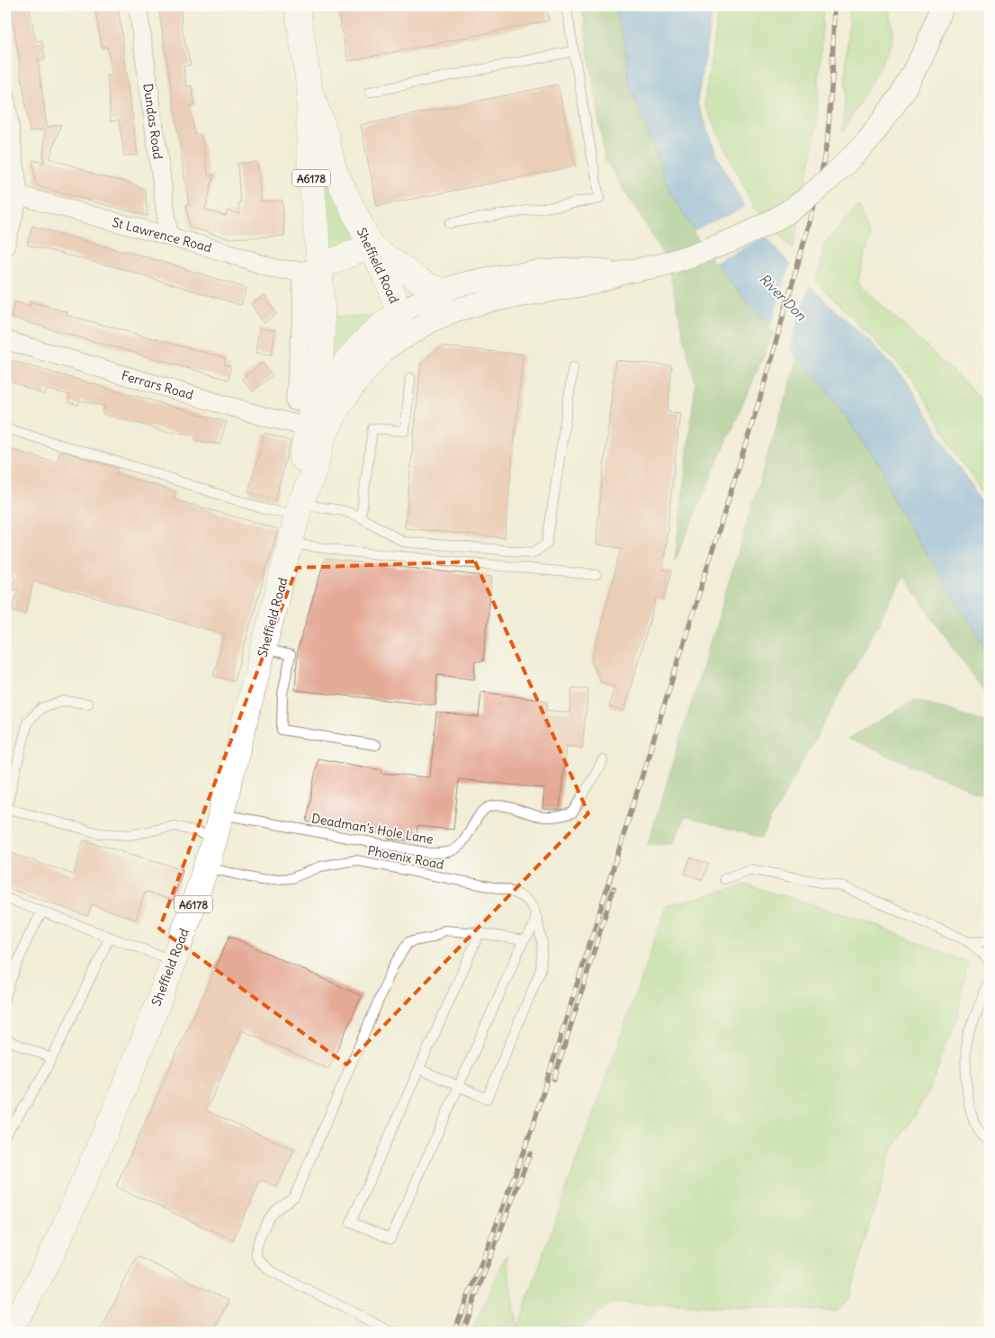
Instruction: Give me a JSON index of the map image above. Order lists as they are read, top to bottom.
{
  "streets": {
    "main road": ["A6178", "Sheffield Road"],
    "street": ["Dundas Road", "St Lawrence Road", "Ferrars Road"],
    "lane": ["Deadman's Hole Lane", "Phoenix Road"]
  },
  "crossings": [
    ["Dundas Road", "St Lawrence Road"],
    ["St Lawrence Road", "Sheffield Road"],
    ["Sheffield Road", "Ferrars Road"],
    ["Sheffield Road", "Deadman's Hole Lane"],
    ["Sheffield Road", "Phoenix Road"]
  ],
  "water": ["River Don"]
}
